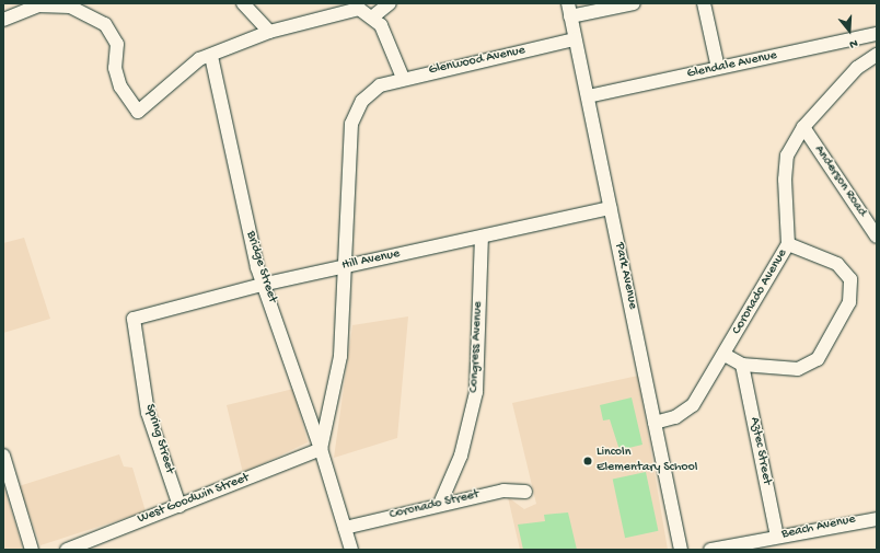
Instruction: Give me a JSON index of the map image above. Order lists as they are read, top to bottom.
{
  "streets": {
    "street": [
      "Glenwood Avenue",
      "Glendale Avenue",
      "Anderson Road",
      "Hill Avenue",
      "Bridge Street",
      "Park Avenue",
      "Coronado Avenue",
      "Congress Avenue",
      "Spring Street",
      "Aztec Street",
      "West Goodwin Street",
      "Coronado Street",
      "Beach Avenue"
    ]
  },
  "crossings": [
    ["Glenwood Avenue", "Hill Avenue"],
    ["Glenwood Avenue", "Park Avenue"],
    ["Glendale Avenue", "Park Avenue"],
    ["Anderson Road", "Coronado Avenue"],
    ["Hill Avenue", "Bridge Street"],
    ["Hill Avenue", "Park Avenue"],
    ["Hill Avenue", "Congress Avenue"],
    ["Hill Avenue", "Spring Street"],
    ["Bridge Street", "West Goodwin Street"],
    ["Bridge Street", "Coronado Street"],
    ["Park Avenue", "Coronado Avenue"],
    ["Congress Avenue", "Coronado Street"],
    ["Spring Street", "West Goodwin Street"],
    ["Aztec Street", "Beach Avenue"]
  ],
  "places": ["Lincoln Elementary School"],
  "north": "bottom"
}
